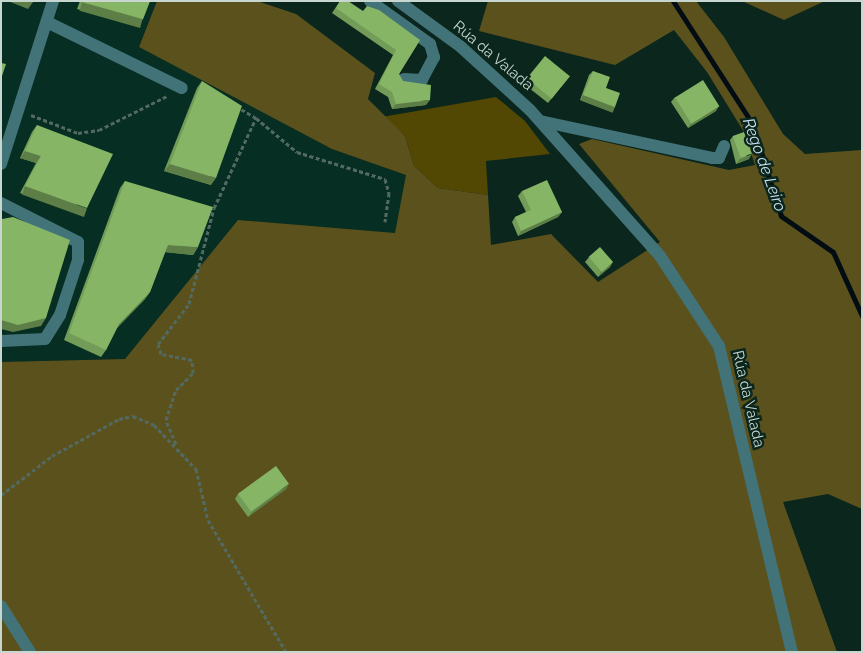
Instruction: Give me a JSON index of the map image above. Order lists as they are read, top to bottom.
{
  "streets": {
    "street": ["Rúa da Valada"]
  },
  "water": ["Rego de Leiro"]
}
